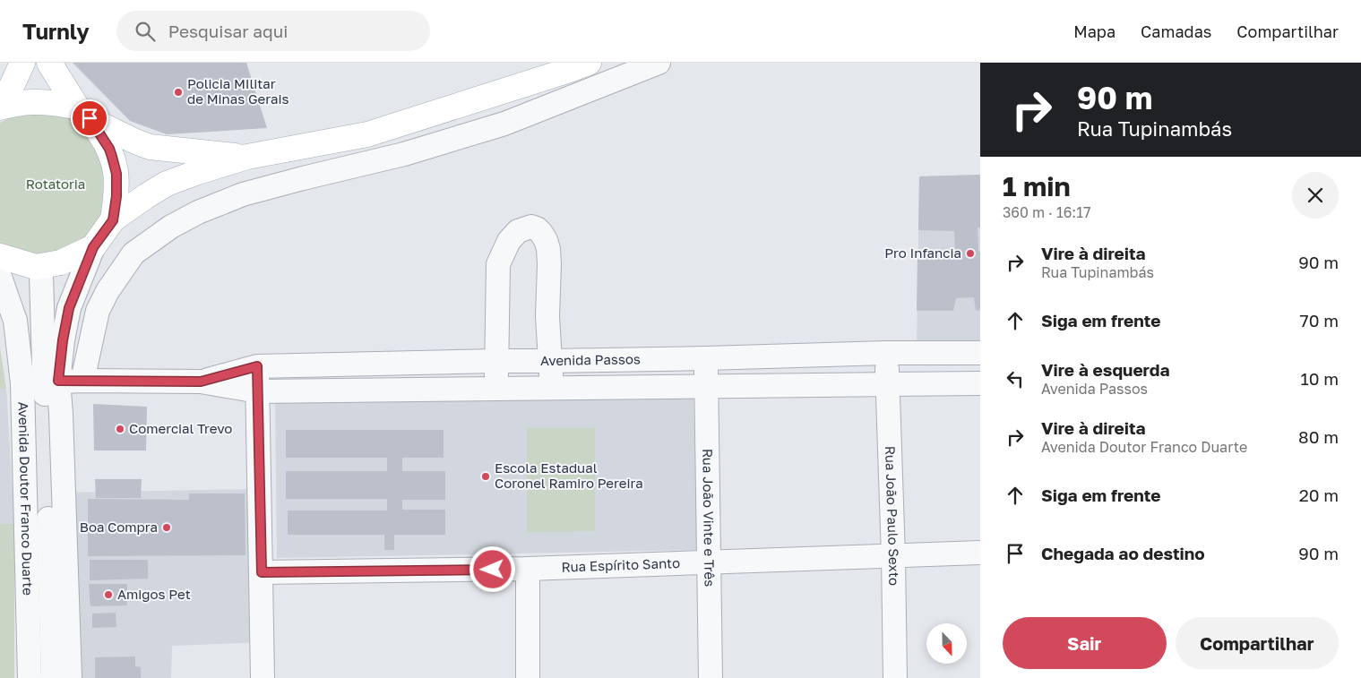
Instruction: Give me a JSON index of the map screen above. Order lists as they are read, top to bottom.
{
  "streets": {
    "street": [
      "Avenida Passos",
      "Avenida Doutor Franco Duarte",
      "Rua João Paulo Sexto",
      "Rua João Vinte e Três",
      "Rua Espírito Santo"
    ]
  },
  "crossings": [
    ["Avenida Passos", "Avenida Doutor Franco Duarte"],
    ["Avenida Passos", "Rua João Paulo Sexto"],
    ["Avenida Passos", "Rua João Vinte e Três"],
    ["Rua João Paulo Sexto", "Rua Espírito Santo"],
    ["Rua João Vinte e Três", "Rua Espírito Santo"]
  ],
  "parks": ["Rotatoria"],
  "places": [
    "Policia MIlitar de Minas Gerais",
    "Pro Infancia",
    "Comercial Trevo",
    "Escola Estadual Coronel Ramiro Pereira",
    "Boa Compra",
    "Amigos Pet"
  ],
  "north": "bottom",
  "page": {
    "header": "Turnly",
    "search": "Pesquisar aqui",
    "nav": ["Mapa", "Camadas", "Compartilhar"],
    "turn": ["90 m", "Rua Tupinambás"],
    "heading": ["1 min", "360 m · 16:17"],
    "list": [
      {
        "name": "Vire à direita",
        "note": "Rua Tupinambás",
        "value": "90 m"
      },
      {
        "name": "Siga em frente",
        "value": "70 m"
      },
      {
        "name": "Vire à esquerda",
        "note": "Avenida Passos",
        "value": "10 m"
      },
      {
        "name": "Vire à direita",
        "note": "Avenida Doutor Franco Duarte",
        "value": "80 m"
      },
      {
        "name": "Siga em frente",
        "value": "20 m"
      },
      {
        "name": "Chegada ao destino",
        "value": "90 m"
      }
    ],
    "buttons": ["Sair", "Compartilhar"]
  }
}
